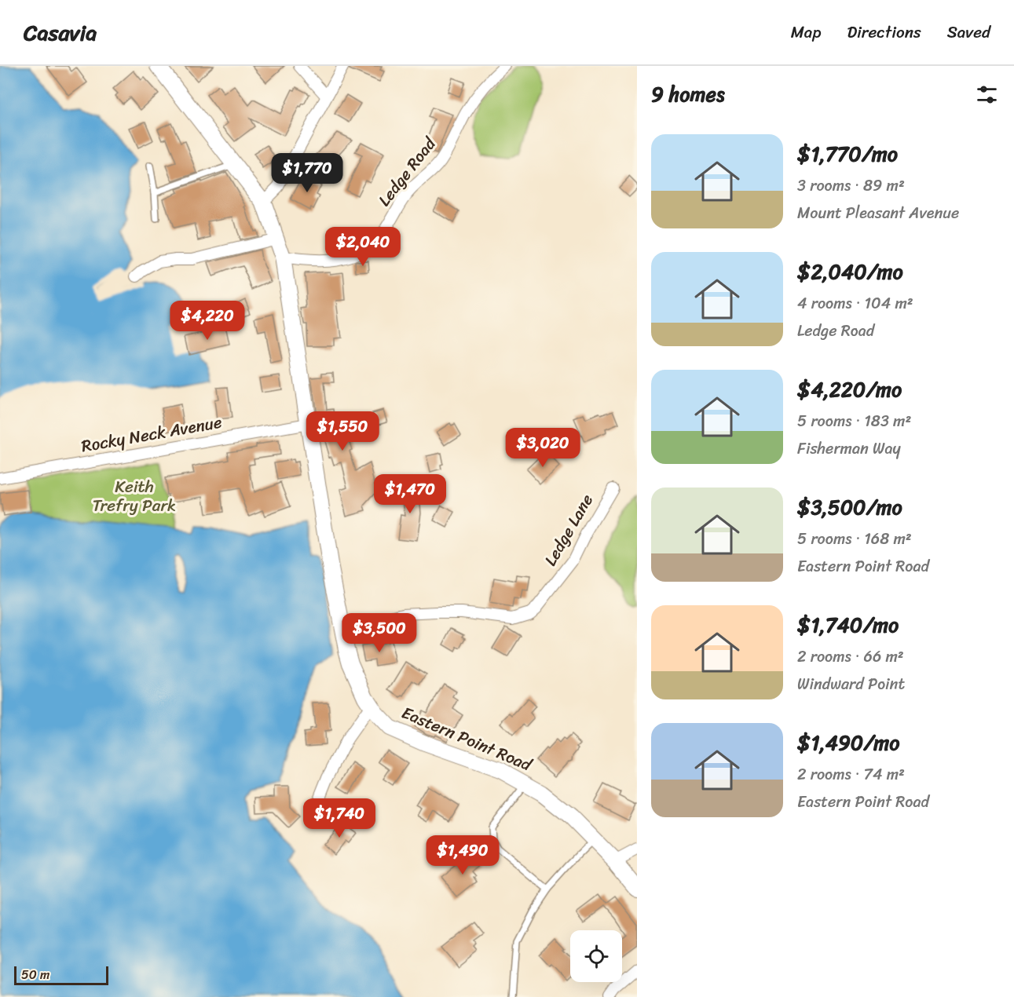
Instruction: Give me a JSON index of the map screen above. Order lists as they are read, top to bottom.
{
  "streets": {
    "main road": ["Eastern Point Road"],
    "street": ["Ledge Road", "Rocky Neck Avenue", "Ledge Lane"]
  },
  "crossings": [
    ["Ledge Road", "Eastern Point Road"],
    ["Rocky Neck Avenue", "Eastern Point Road"],
    ["Ledge Lane", "Eastern Point Road"]
  ],
  "parks": ["Keith Trefry Park"],
  "scale_bar": "50 m",
  "page": {
    "header": "Casavia",
    "nav": ["Map", "Directions", "Saved"],
    "heading": "9 homes",
    "list": [
      {
        "name": "$1,770/mo",
        "note": "3 rooms · 89 m² · Mount Pleasant Avenue"
      },
      {
        "name": "$2,040/mo",
        "note": "4 rooms · 104 m² · Ledge Road"
      },
      {
        "name": "$4,220/mo",
        "note": "5 rooms · 183 m² · Fisherman Way"
      },
      {
        "name": "$3,500/mo",
        "note": "5 rooms · 168 m² · Eastern Point Road"
      },
      {
        "name": "$1,740/mo",
        "note": "2 rooms · 66 m² · Windward Point"
      },
      {
        "name": "$1,490/mo",
        "note": "2 rooms · 74 m² · Eastern Point Road"
      }
    ],
    "price": [
      "$1,770",
      "$2,040",
      "$4,220",
      "$1,550",
      "$3,020",
      "$1,470",
      "$3,500",
      "$1,740",
      "$1,490"
    ],
    "scale": "50 m"
  }
}
